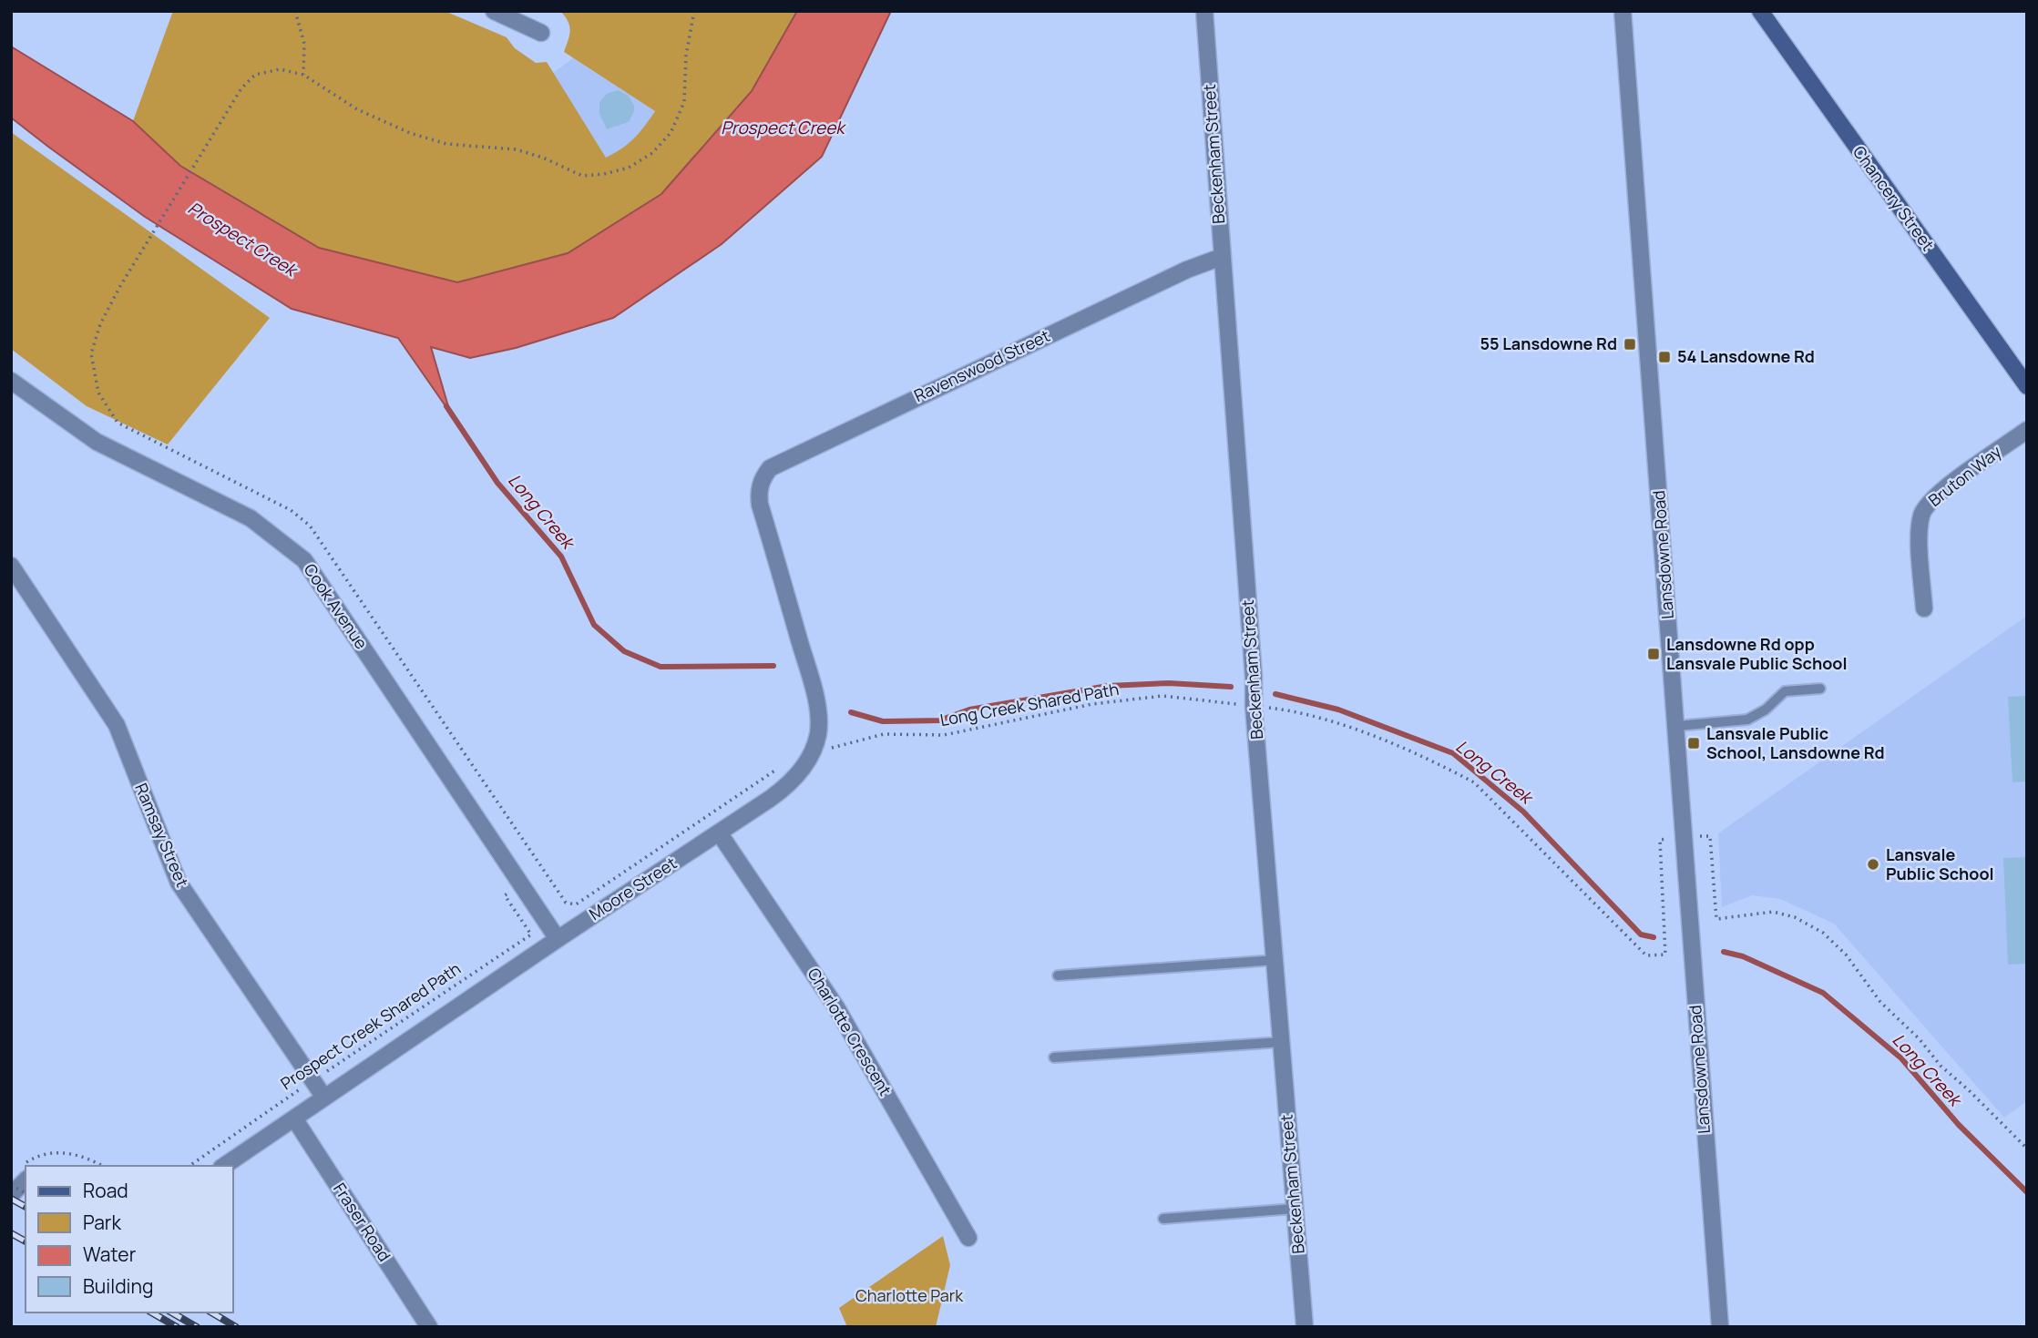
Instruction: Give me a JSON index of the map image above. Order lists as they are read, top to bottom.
{
  "streets": {
    "main road": ["Chancery Street"],
    "street": [
      "Beckenham Street",
      "Ravenswood Street",
      "Bruton Way",
      "Lansdowne Road",
      "Cook Avenue",
      "Ramsay Street",
      "Moore Street",
      "Charlotte Crescent",
      "Fraser Road"
    ],
    "path": ["Long Creek Shared Path", "Prospect Creek Shared Path"]
  },
  "crossings": [
    ["Beckenham Street", "Ravenswood Street"],
    ["Ravenswood Street", "Moore Street"],
    ["Cook Avenue", "Moore Street"],
    ["Ramsay Street", "Moore Street"],
    ["Ramsay Street", "Prospect Creek Shared Path"],
    ["Moore Street", "Charlotte Crescent"],
    ["Moore Street", "Fraser Road"]
  ],
  "water": ["Prospect Creek", "Long Creek"],
  "parks": ["Charlotte Park"],
  "places": {
    "transit": [
      "55 Lansdowne Rd",
      "54 Lansdowne Rd",
      "Lansdowne Rd opp Lansvale Public School",
      "Lansvale Public School, Lansdowne Rd"
    ],
    "other": ["Lansvale Public School"]
  },
  "legend": [
    "Road",
    "Park",
    "Water",
    "Building"
  ]
}
